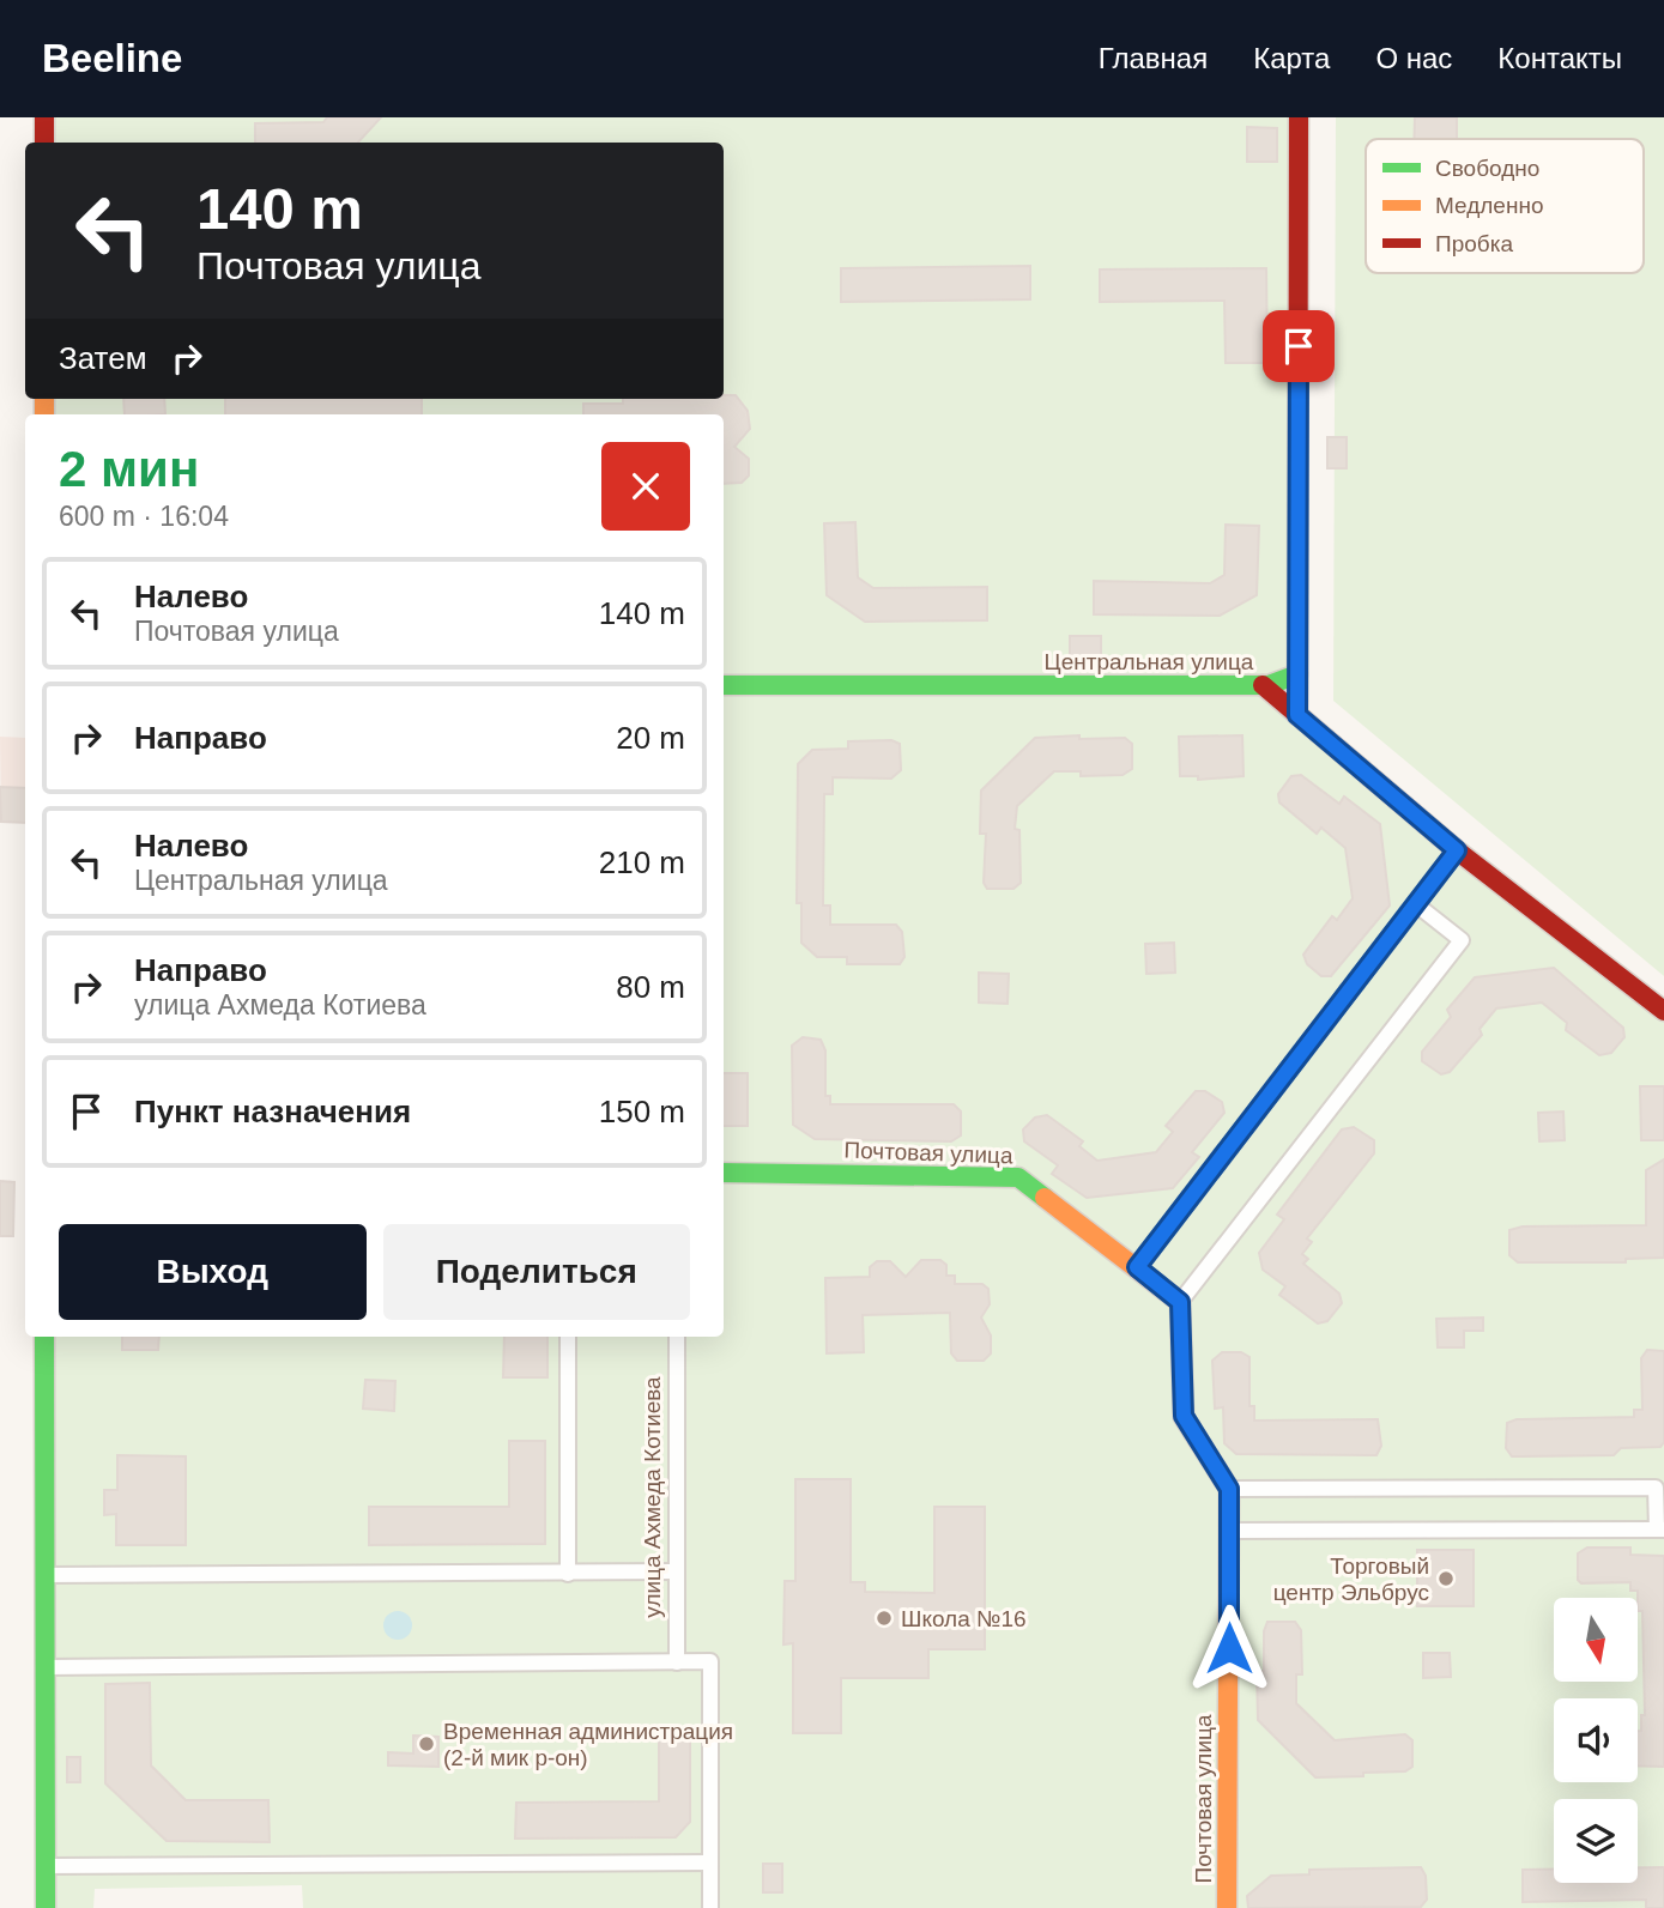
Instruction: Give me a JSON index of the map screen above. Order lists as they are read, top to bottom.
{
  "streets": {
    "street": ["Центральная улица", "Почтовая улица", "улица Ахмеда Котиева"]
  },
  "places": ["Торговый центр Эльбрус", "Школа №16", "Временная администрация (2-й мик р-он)"],
  "legend": ["Свободно", "Медленно", "Пробка"],
  "north": "bottom",
  "page": {
    "header": "Beeline",
    "nav": [
      "Главная",
      "Карта",
      "О нас",
      "Контакты"
    ],
    "turn": ["140 m", "Почтовая улица"],
    "then": "Затем",
    "heading": ["2 мин", "600 m · 16:04"],
    "list": [
      {
        "name": "Налево",
        "note": "Почтовая улица",
        "value": "140 m"
      },
      {
        "name": "Направо",
        "value": "20 m"
      },
      {
        "name": "Налево",
        "note": "Центральная улица",
        "value": "210 m"
      },
      {
        "name": "Направо",
        "note": "улица Ахмеда Котиева",
        "value": "80 m"
      },
      {
        "name": "Пункт назначения",
        "value": "150 m"
      }
    ],
    "buttons": ["Выход", "Поделиться"]
  }
}
